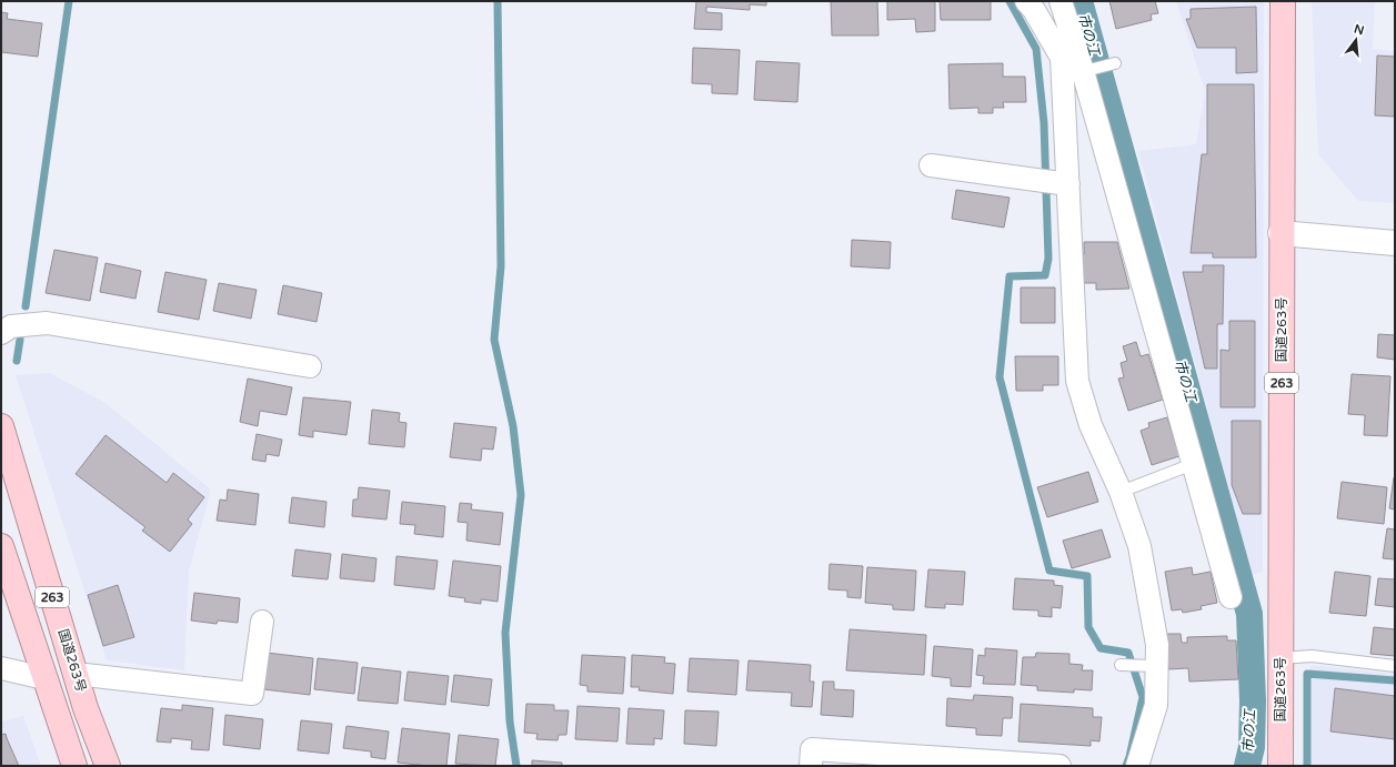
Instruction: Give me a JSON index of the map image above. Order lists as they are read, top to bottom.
{
  "streets": {
    "highway": ["国道263号", "263"]
  },
  "water": ["市の江"],
  "north": "top"
}
